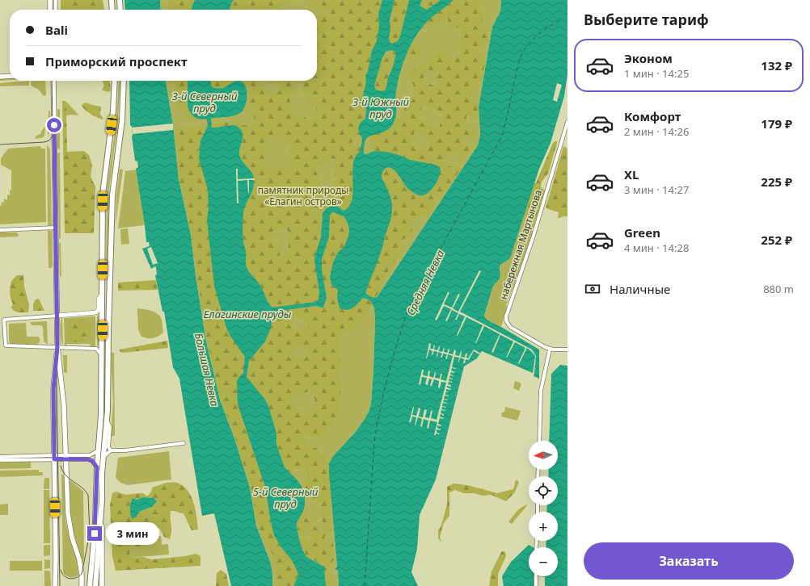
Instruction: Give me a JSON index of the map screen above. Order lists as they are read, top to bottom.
{
  "streets": {
    "street": ["набережная Мартынова"]
  },
  "water": [
    "3-й Северный пруд",
    "3-й Южный пруд",
    "Средняя Невка",
    "Елагинские пруды",
    "Большая Невка",
    "5-й Северный пруд"
  ],
  "parks": ["памятник природы «Елагин остров»"],
  "north": "left",
  "page": {
    "heading": "Выберите тариф",
    "banner": ["Bali", "Приморский проспект"],
    "list": [
      {
        "name": "Эконом",
        "note": "1 мин · 14:25",
        "value": "132 ₽"
      },
      {
        "name": "Комфорт",
        "note": "2 мин · 14:26",
        "value": "179 ₽"
      },
      {
        "name": "XL",
        "note": "3 мин · 14:27",
        "value": "225 ₽"
      },
      {
        "name": "Green",
        "note": "4 мин · 14:28",
        "value": "252 ₽"
      }
    ],
    "pay": ["Наличные", "880 m"],
    "map_buttons": ["+", "−"],
    "bubble": "3 мин",
    "buttons": "Заказать"
  }
}
